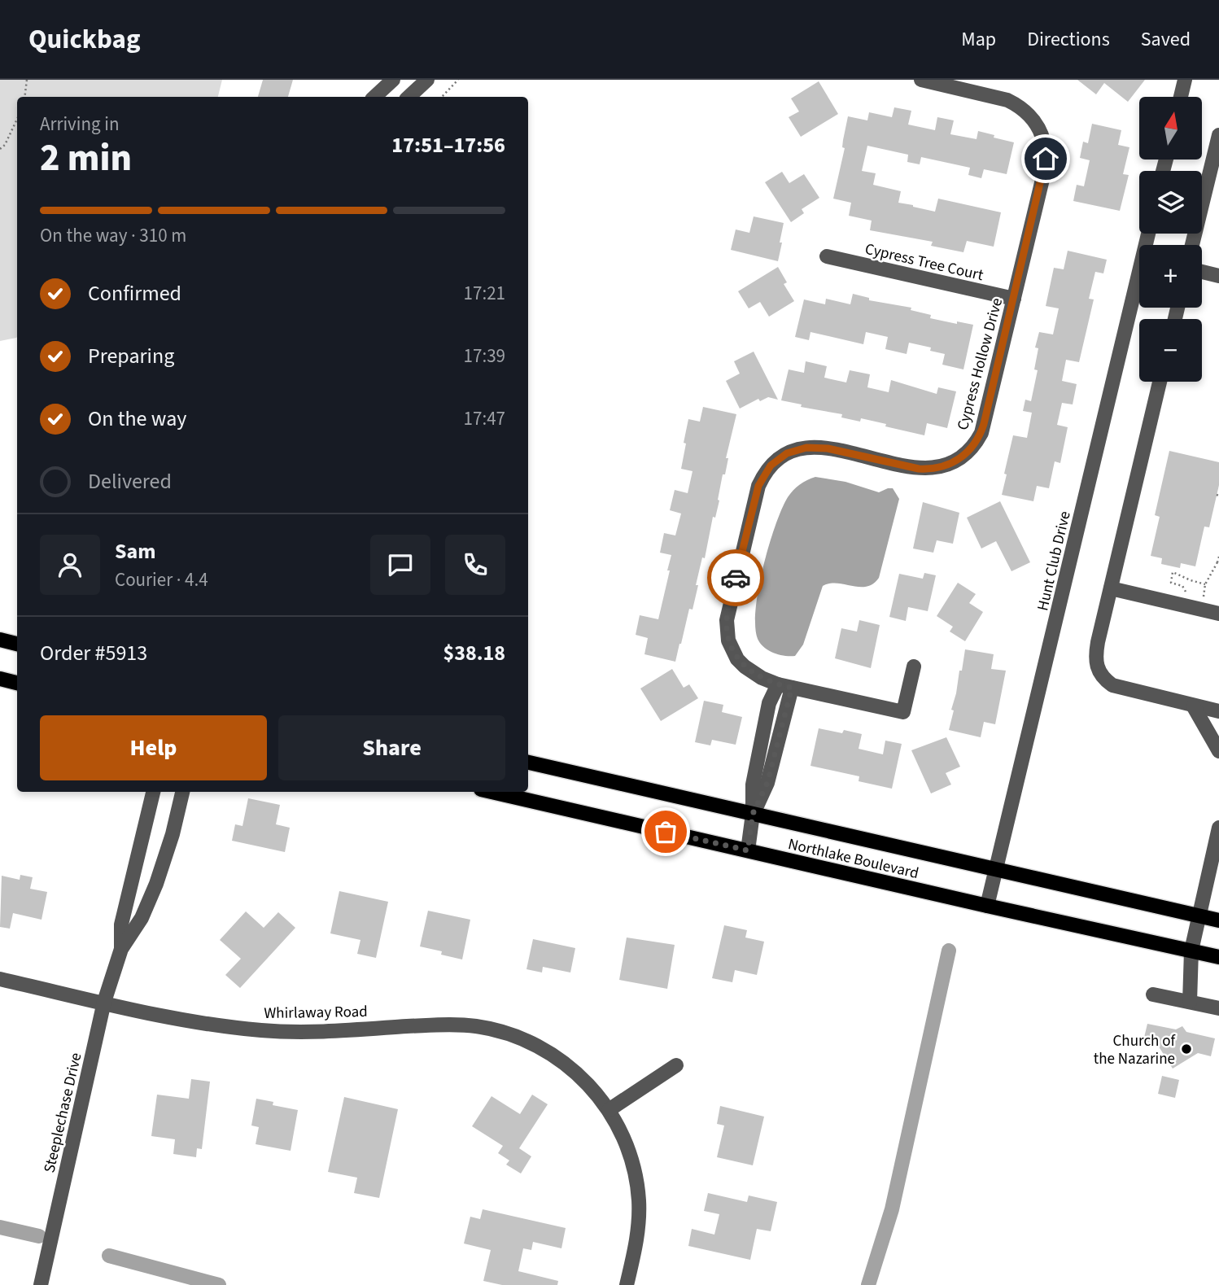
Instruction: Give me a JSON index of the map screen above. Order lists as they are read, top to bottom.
{
  "streets": {
    "main road": ["Northlake Boulevard"],
    "street": [
      "Cypress Tree Court",
      "Cypress Hollow Drive",
      "Hunt Club Drive",
      "Whirlaway Road",
      "Steeplechase Drive"
    ]
  },
  "crossings": [
    ["Cypress Tree Court", "Cypress Hollow Drive"],
    ["Hunt Club Drive", "Northlake Boulevard"],
    ["Whirlaway Road", "Steeplechase Drive"]
  ],
  "places": ["Church of the Nazarine"],
  "north": "top",
  "page": {
    "header": "Quickbag",
    "nav": ["Map", "Directions", "Saved"],
    "map_buttons": ["+", "−"],
    "heading": ["2 min", "Arriving in", "17:51–17:56"],
    "panel": [
      "Sam",
      "Courier · 4.4",
      "Order #5913",
      "$38.18"
    ],
    "bar": "On the way · 310 m",
    "list": [
      ["Confirmed", "17:21"],
      ["Preparing", "17:39"],
      ["On the way", "17:47"],
      "Delivered"
    ],
    "buttons": ["Help", "Share"]
  }
}
